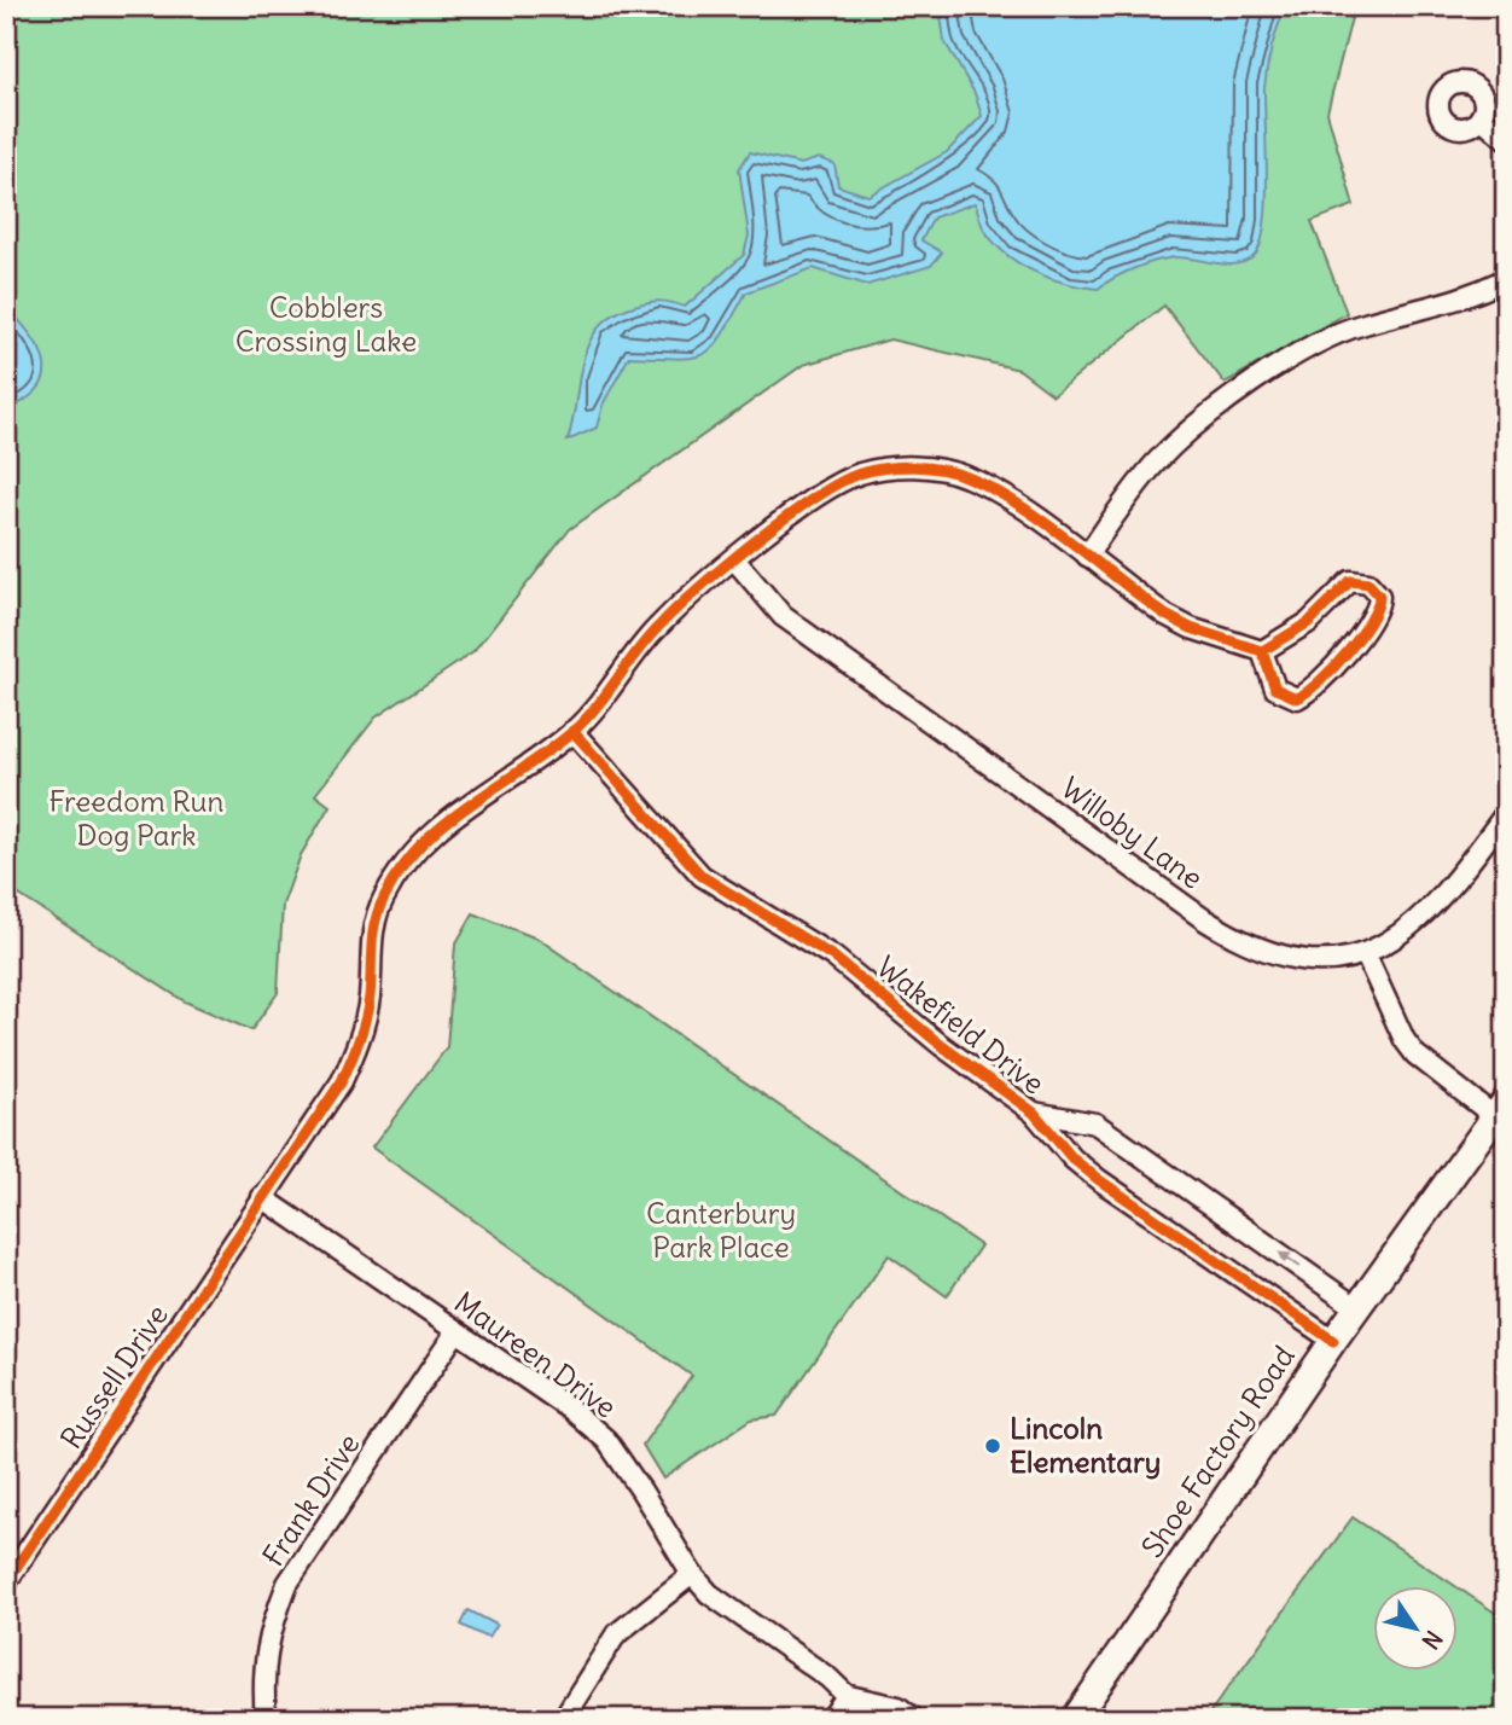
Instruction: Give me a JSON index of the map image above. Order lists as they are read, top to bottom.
{
  "streets": {
    "street": [
      "Willoby Lane",
      "Wakefield Drive",
      "Maureen Drive",
      "Russell Drive",
      "Shoe Factory Road",
      "Frank Drive"
    ]
  },
  "crossings": [
    ["Willoby Lane", "Russell Drive"],
    ["Wakefield Drive", "Russell Drive"],
    ["Wakefield Drive", "Shoe Factory Road"],
    ["Maureen Drive", "Russell Drive"],
    ["Maureen Drive", "Frank Drive"]
  ],
  "parks": ["Cobblers Crossing Lake", "Freedom Run Dog Park", "Canterbury Park Place"],
  "places": ["Lincoln Elementary"],
  "north": "bottom right"
}
